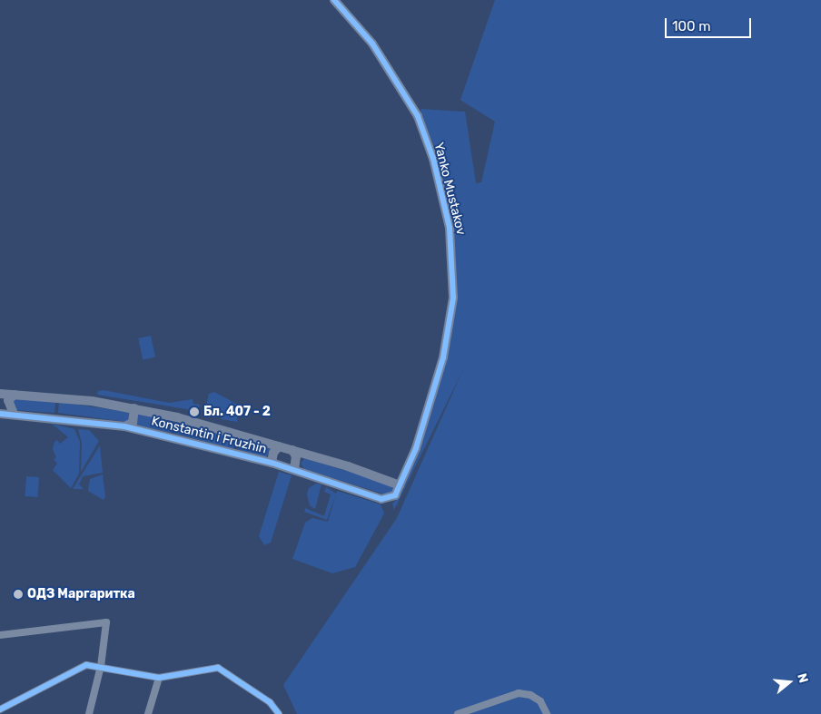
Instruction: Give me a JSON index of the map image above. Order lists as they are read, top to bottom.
{
  "streets": {
    "street": ["Yanko Mustakov", "Konstantin i Fruzhin"]
  },
  "crossings": [
    ["Yanko Mustakov", "Konstantin i Fruzhin"]
  ],
  "places": ["Бл. 407 - 2", "ОДЗ Маргаритка"],
  "scale_bar": "100 m",
  "north": "right"
}
